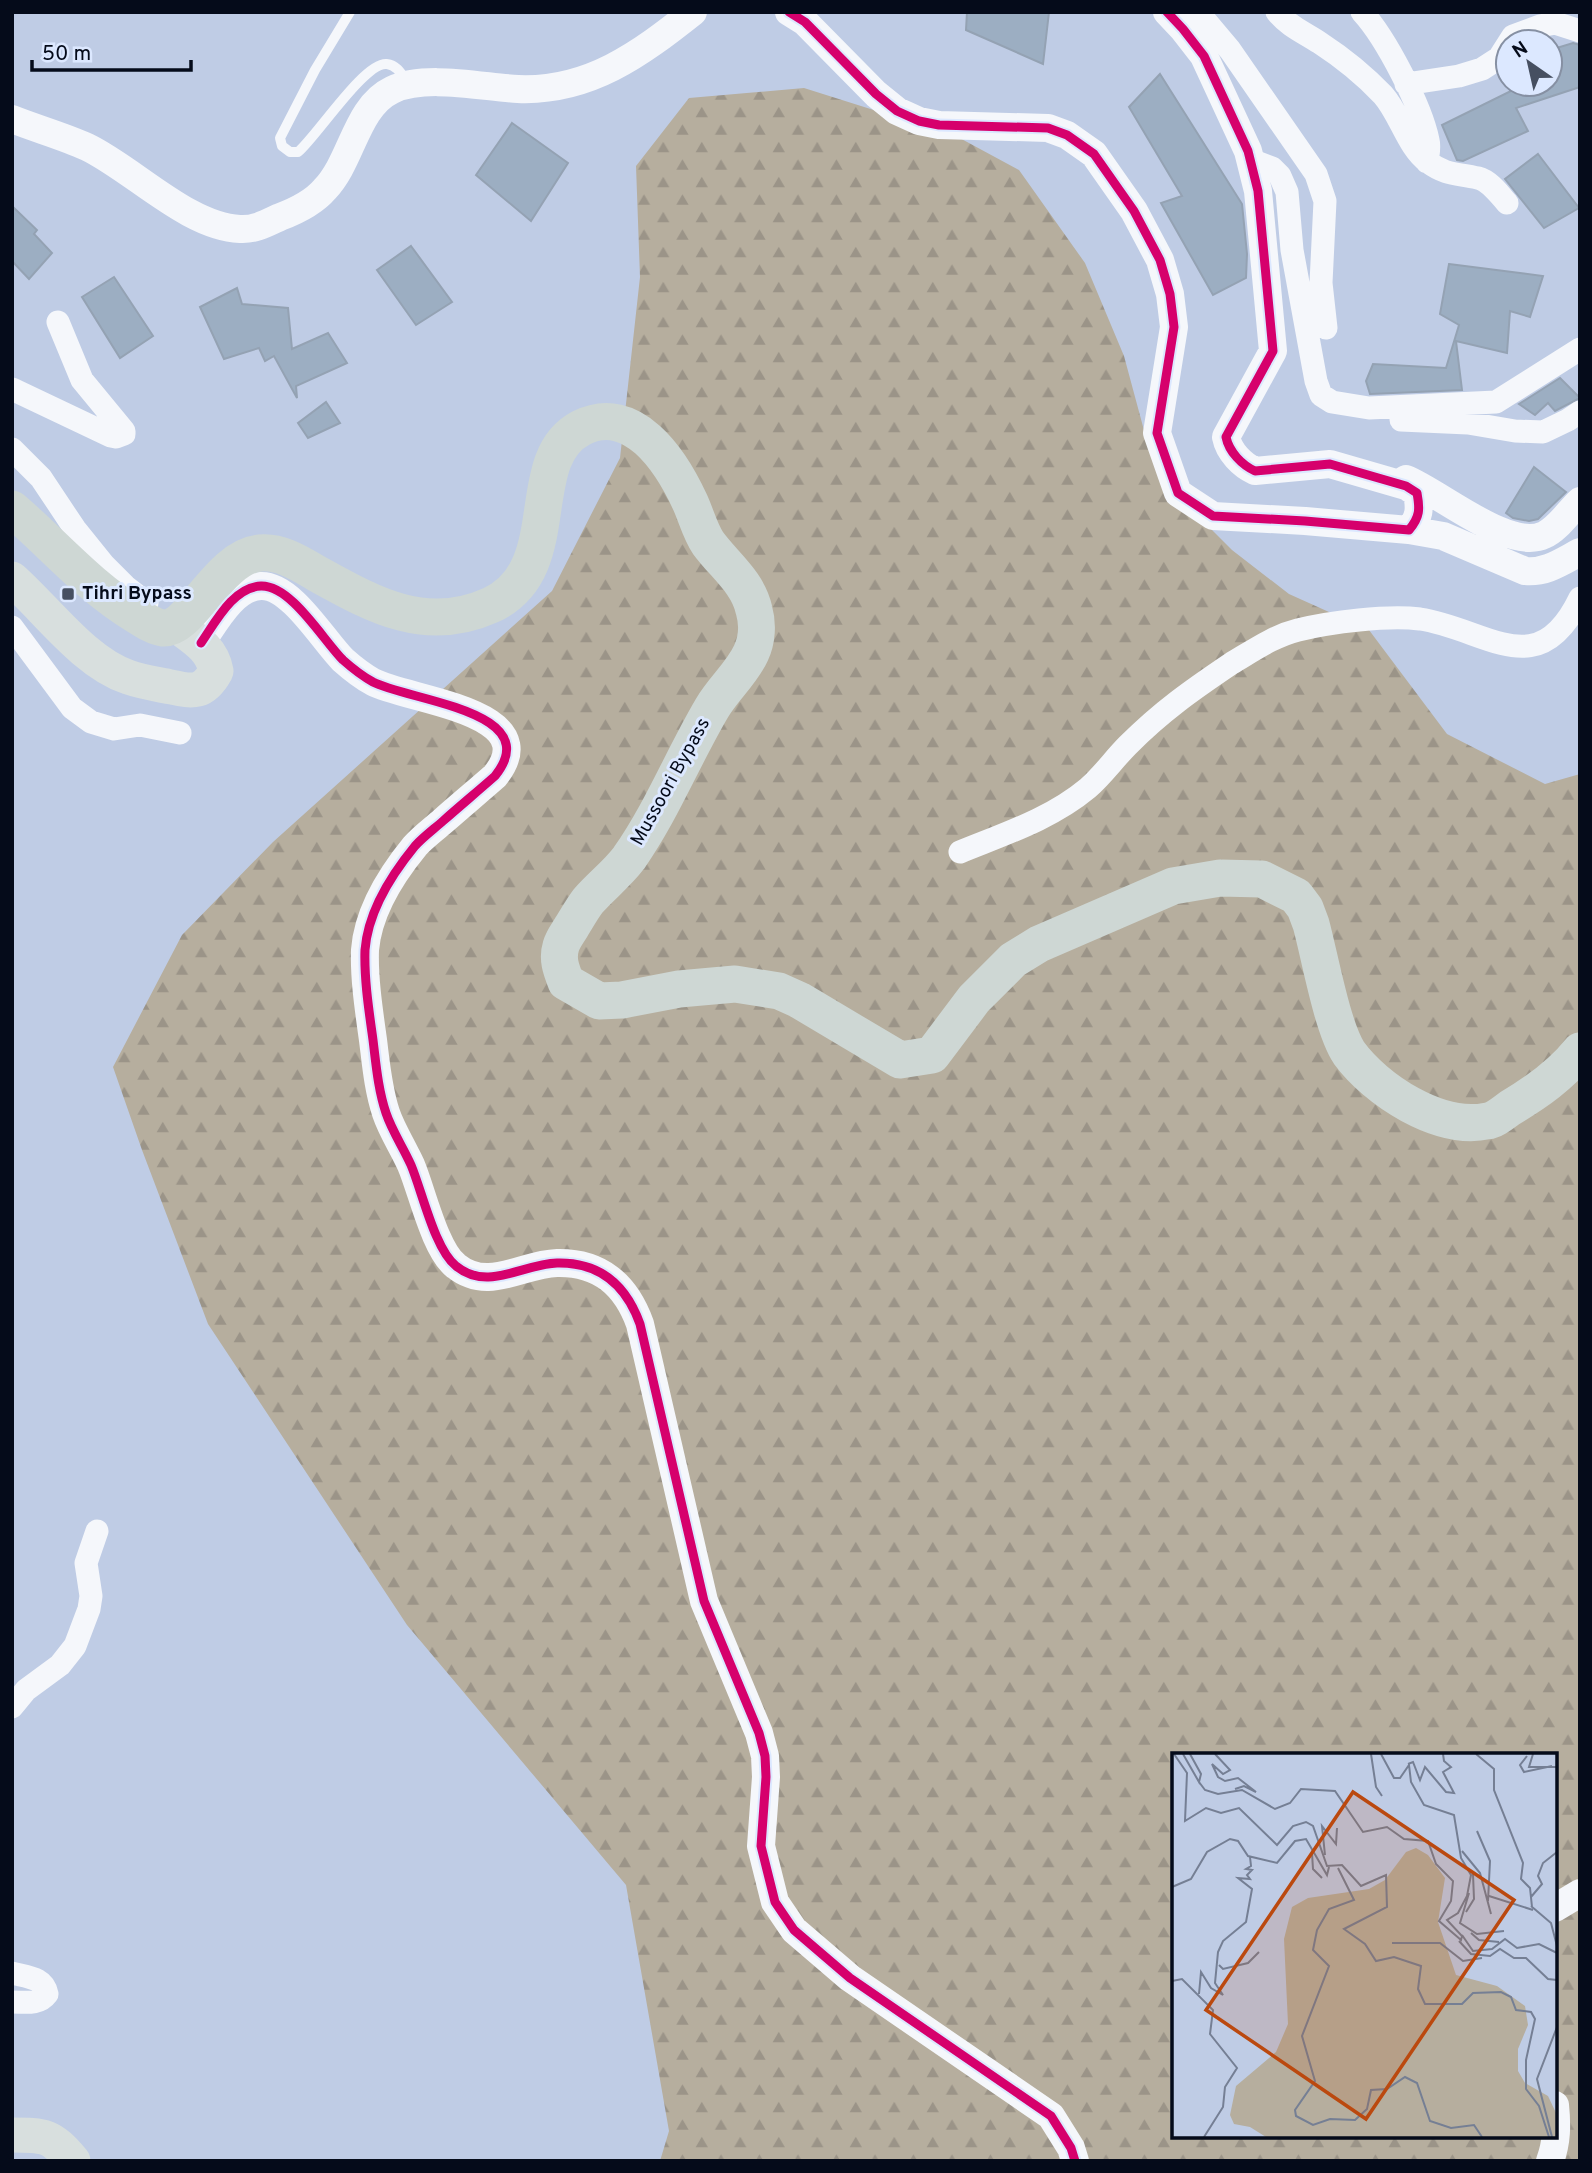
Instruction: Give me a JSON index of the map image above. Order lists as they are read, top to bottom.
{
  "streets": {
    "highway": ["Mussoori Bypass"]
  },
  "places": {
    "transit": ["Tihri Bypass"]
  },
  "scale_bar": "50 m",
  "north": "top left"
}
